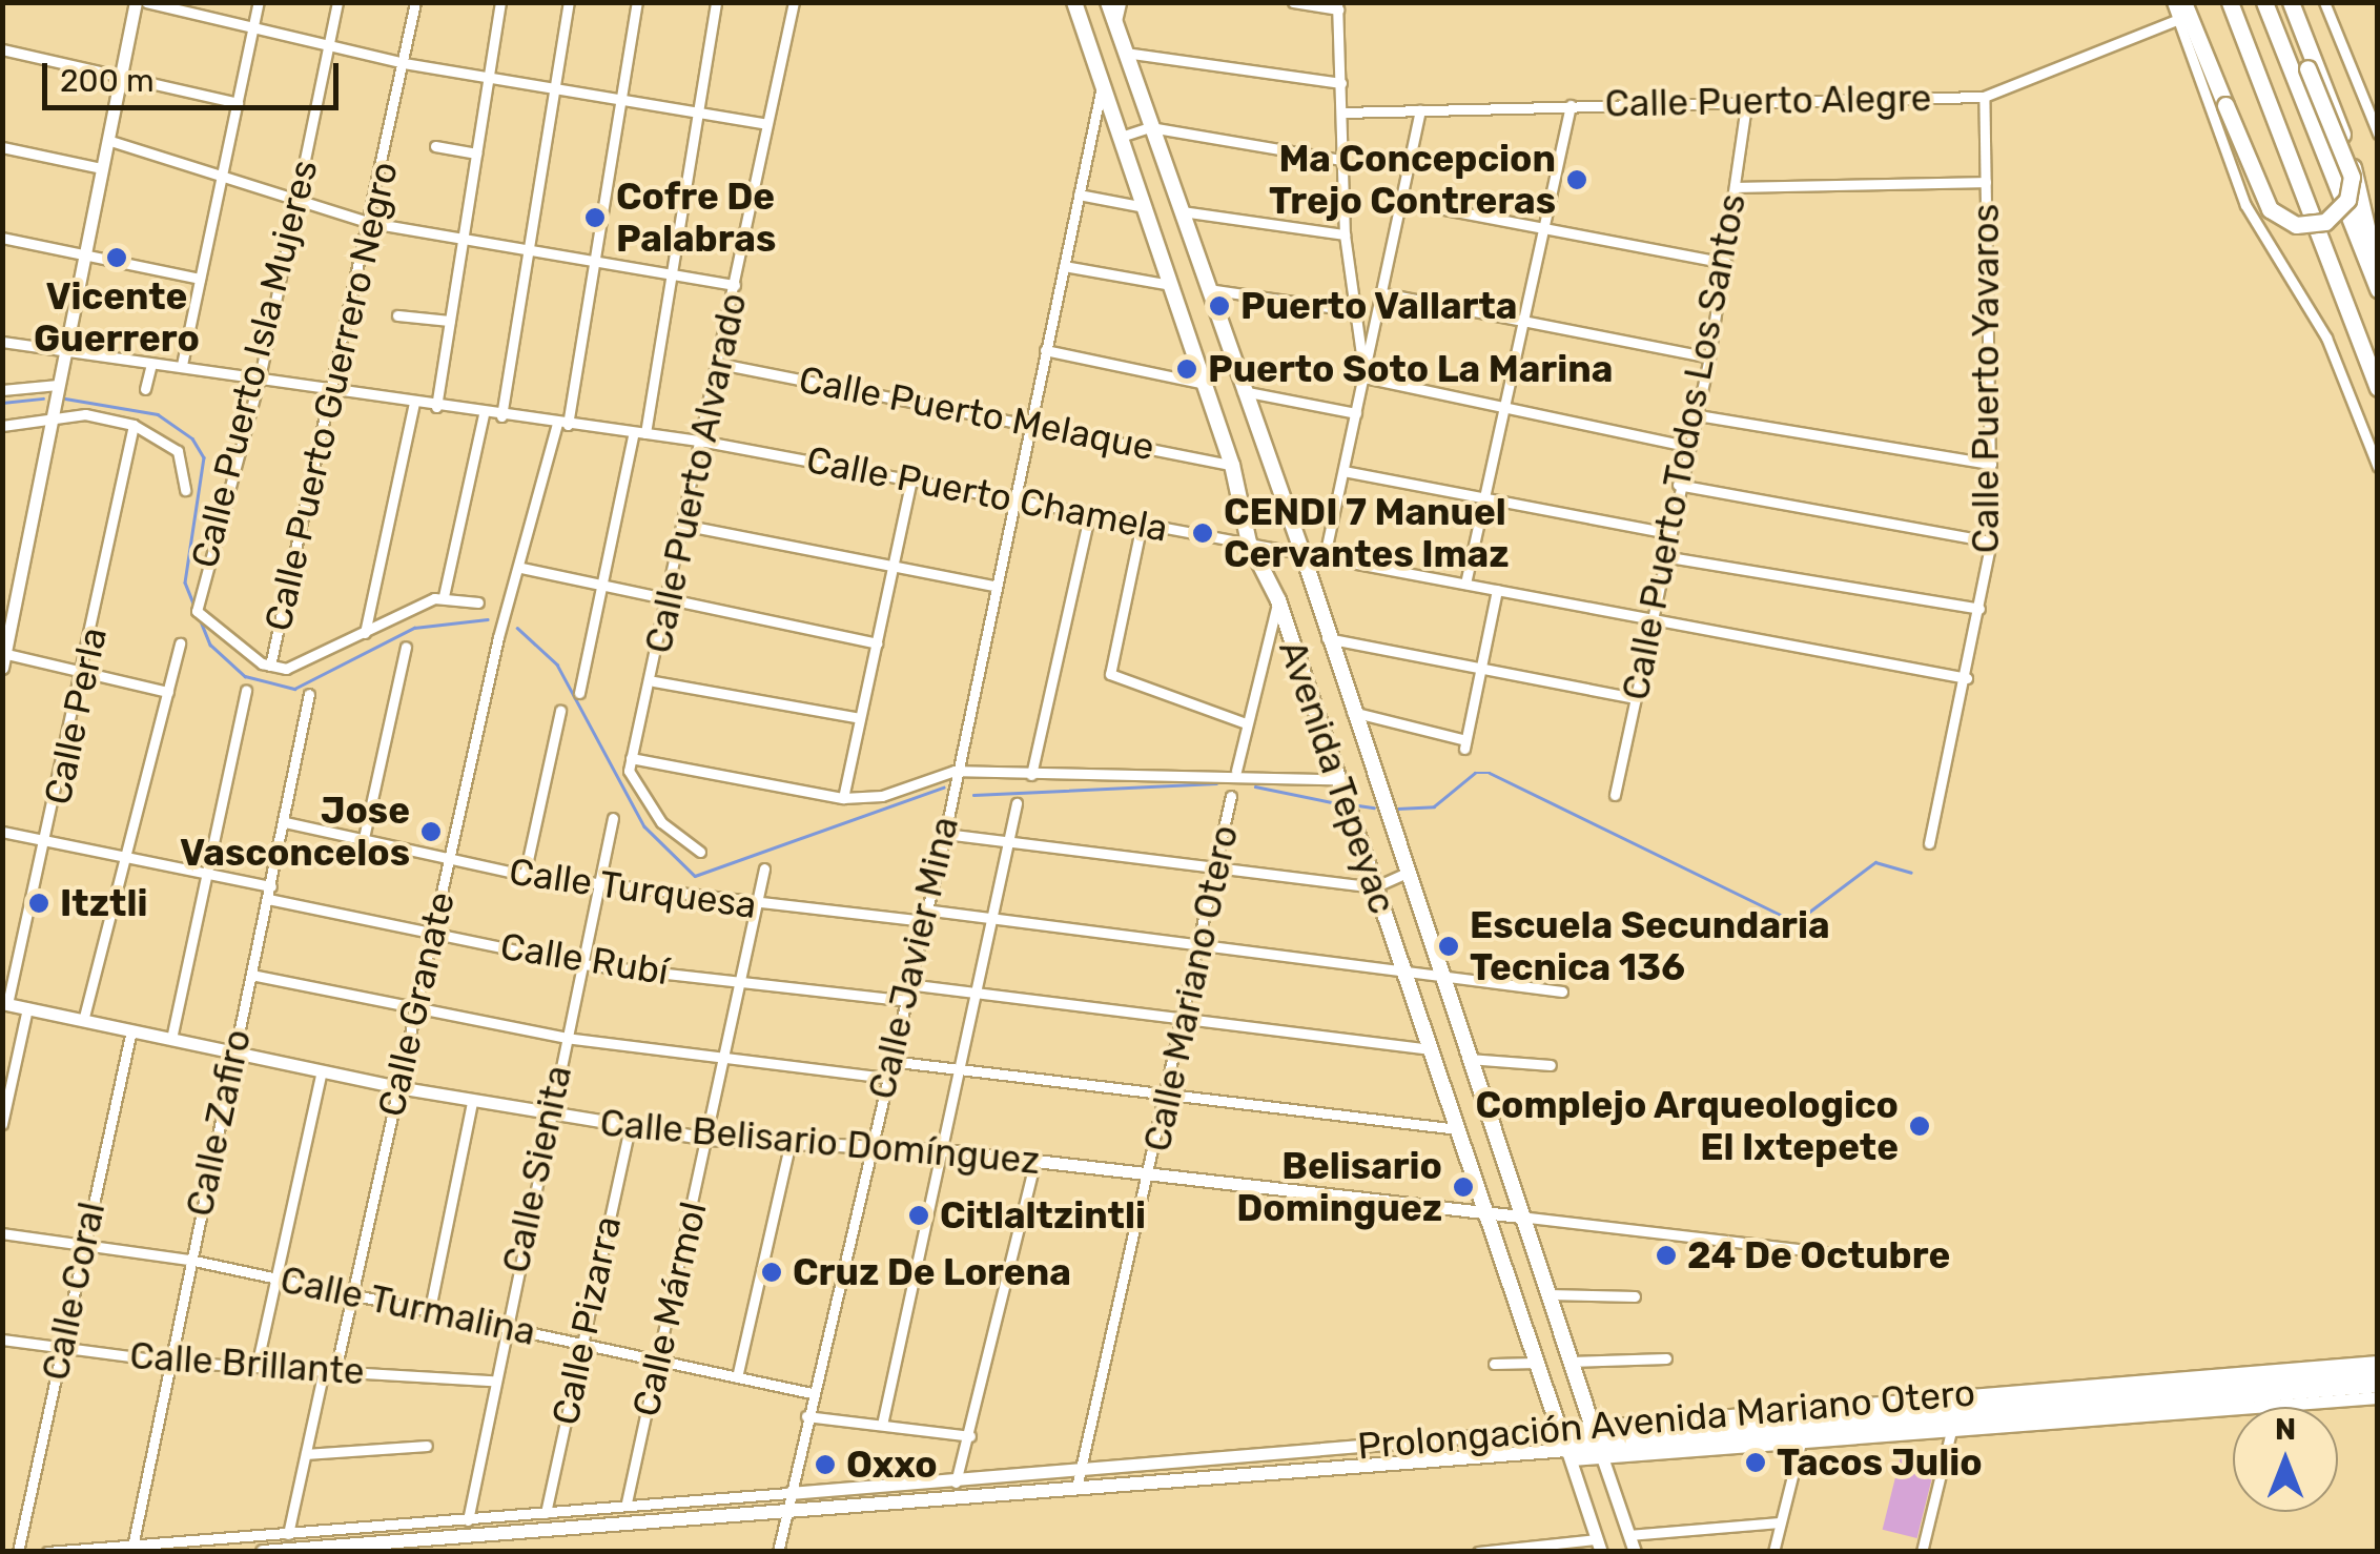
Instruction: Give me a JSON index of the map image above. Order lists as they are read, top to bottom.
{
  "streets": {
    "main road": ["Avenida Tepeyac", "Prolongación Avenida Mariano Otero"],
    "street": [
      "Calle Puerto Alegre",
      "Calle Puerto Isla Mujeres",
      "Calle Puerto Yavaros",
      "Calle Puerto Guerrero Negro",
      "Calle Puerto Melaque",
      "Calle Puerto Todos Los Santos",
      "Calle Puerto Alvarado",
      "Calle Puerto Chamela",
      "Calle Perla",
      "Calle Turquesa",
      "Calle Javier Mina",
      "Calle Rubí",
      "Calle Mariano Otero",
      "Calle Granate",
      "Calle Zafiro",
      "Calle Belisario Domínguez",
      "Calle Sienita",
      "Calle Coral",
      "Calle Turmalina",
      "Calle Mármol",
      "Calle Pizarra",
      "Calle Brillante"
    ]
  },
  "crossings": [
    ["Calle Puerto Alegre", "Calle Puerto Yavaros"],
    ["Calle Puerto Alegre", "Calle Puerto Todos Los Santos"],
    ["Calle Puerto Isla Mujeres", "Calle Puerto Guerrero Negro"],
    ["Calle Puerto Isla Mujeres", "Calle Puerto Chamela"],
    ["Calle Puerto Yavaros", "Calle Puerto Chamela"],
    ["Calle Puerto Guerrero Negro", "Calle Puerto Chamela"],
    ["Calle Puerto Melaque", "Calle Puerto Alvarado"],
    ["Calle Puerto Melaque", "Avenida Tepeyac"],
    ["Calle Puerto Melaque", "Calle Javier Mina"],
    ["Calle Puerto Todos Los Santos", "Calle Puerto Chamela"],
    ["Calle Puerto Alvarado", "Calle Puerto Chamela"],
    ["Calle Puerto Chamela", "Avenida Tepeyac"],
    ["Calle Puerto Chamela", "Calle Javier Mina"],
    ["Calle Puerto Chamela", "Calle Granate"],
    ["Calle Perla", "Calle Rubí"],
    ["Calle Perla", "Calle Belisario Domínguez"],
    ["Avenida Tepeyac", "Calle Turquesa"],
    ["Avenida Tepeyac", "Calle Javier Mina"],
    ["Avenida Tepeyac", "Calle Belisario Domínguez"],
    ["Avenida Tepeyac", "Prolongación Avenida Mariano Otero"],
    ["Calle Turquesa", "Calle Javier Mina"],
    ["Calle Turquesa", "Calle Mariano Otero"],
    ["Calle Turquesa", "Calle Granate"],
    ["Calle Turquesa", "Calle Zafiro"],
    ["Calle Turquesa", "Calle Sienita"],
    ["Calle Turquesa", "Calle Mármol"],
    ["Calle Javier Mina", "Calle Rubí"],
    ["Calle Javier Mina", "Calle Belisario Domínguez"],
    ["Calle Javier Mina", "Calle Turmalina"],
    ["Calle Javier Mina", "Prolongación Avenida Mariano Otero"],
    ["Calle Rubí", "Calle Granate"],
    ["Calle Rubí", "Calle Zafiro"],
    ["Calle Rubí", "Calle Sienita"],
    ["Calle Rubí", "Calle Mármol"],
    ["Calle Mariano Otero", "Calle Belisario Domínguez"],
    ["Calle Mariano Otero", "Prolongación Avenida Mariano Otero"],
    ["Calle Granate", "Calle Belisario Domínguez"],
    ["Calle Granate", "Calle Turmalina"],
    ["Calle Granate", "Calle Brillante"],
    ["Calle Zafiro", "Calle Belisario Domínguez"],
    ["Calle Zafiro", "Calle Turmalina"],
    ["Calle Zafiro", "Calle Brillante"],
    ["Calle Belisario Domínguez", "Calle Sienita"],
    ["Calle Belisario Domínguez", "Calle Coral"],
    ["Calle Belisario Domínguez", "Calle Mármol"],
    ["Calle Belisario Domínguez", "Calle Pizarra"],
    ["Calle Sienita", "Calle Turmalina"],
    ["Calle Sienita", "Calle Brillante"],
    ["Calle Coral", "Calle Turmalina"],
    ["Calle Coral", "Calle Brillante"],
    ["Calle Turmalina", "Calle Mármol"],
    ["Calle Turmalina", "Calle Pizarra"]
  ],
  "places": [
    "Ma Concepcion Trejo Contreras",
    "Cofre De Palabras",
    "Vicente Guerrero",
    "Puerto Vallarta",
    "Puerto Soto La Marina",
    "CENDI 7 Manuel Cervantes Imaz",
    "Jose Vasconcelos",
    "Itztli",
    "Escuela Secundaria Tecnica 136",
    "Complejo Arqueologico El Ixtepete",
    "Belisario Dominguez",
    "Citlaltzintli",
    "24 De Octubre",
    "Cruz De Lorena",
    "Tacos Julio",
    "Oxxo"
  ],
  "scale_bar": "200 m",
  "north": "top"
}
